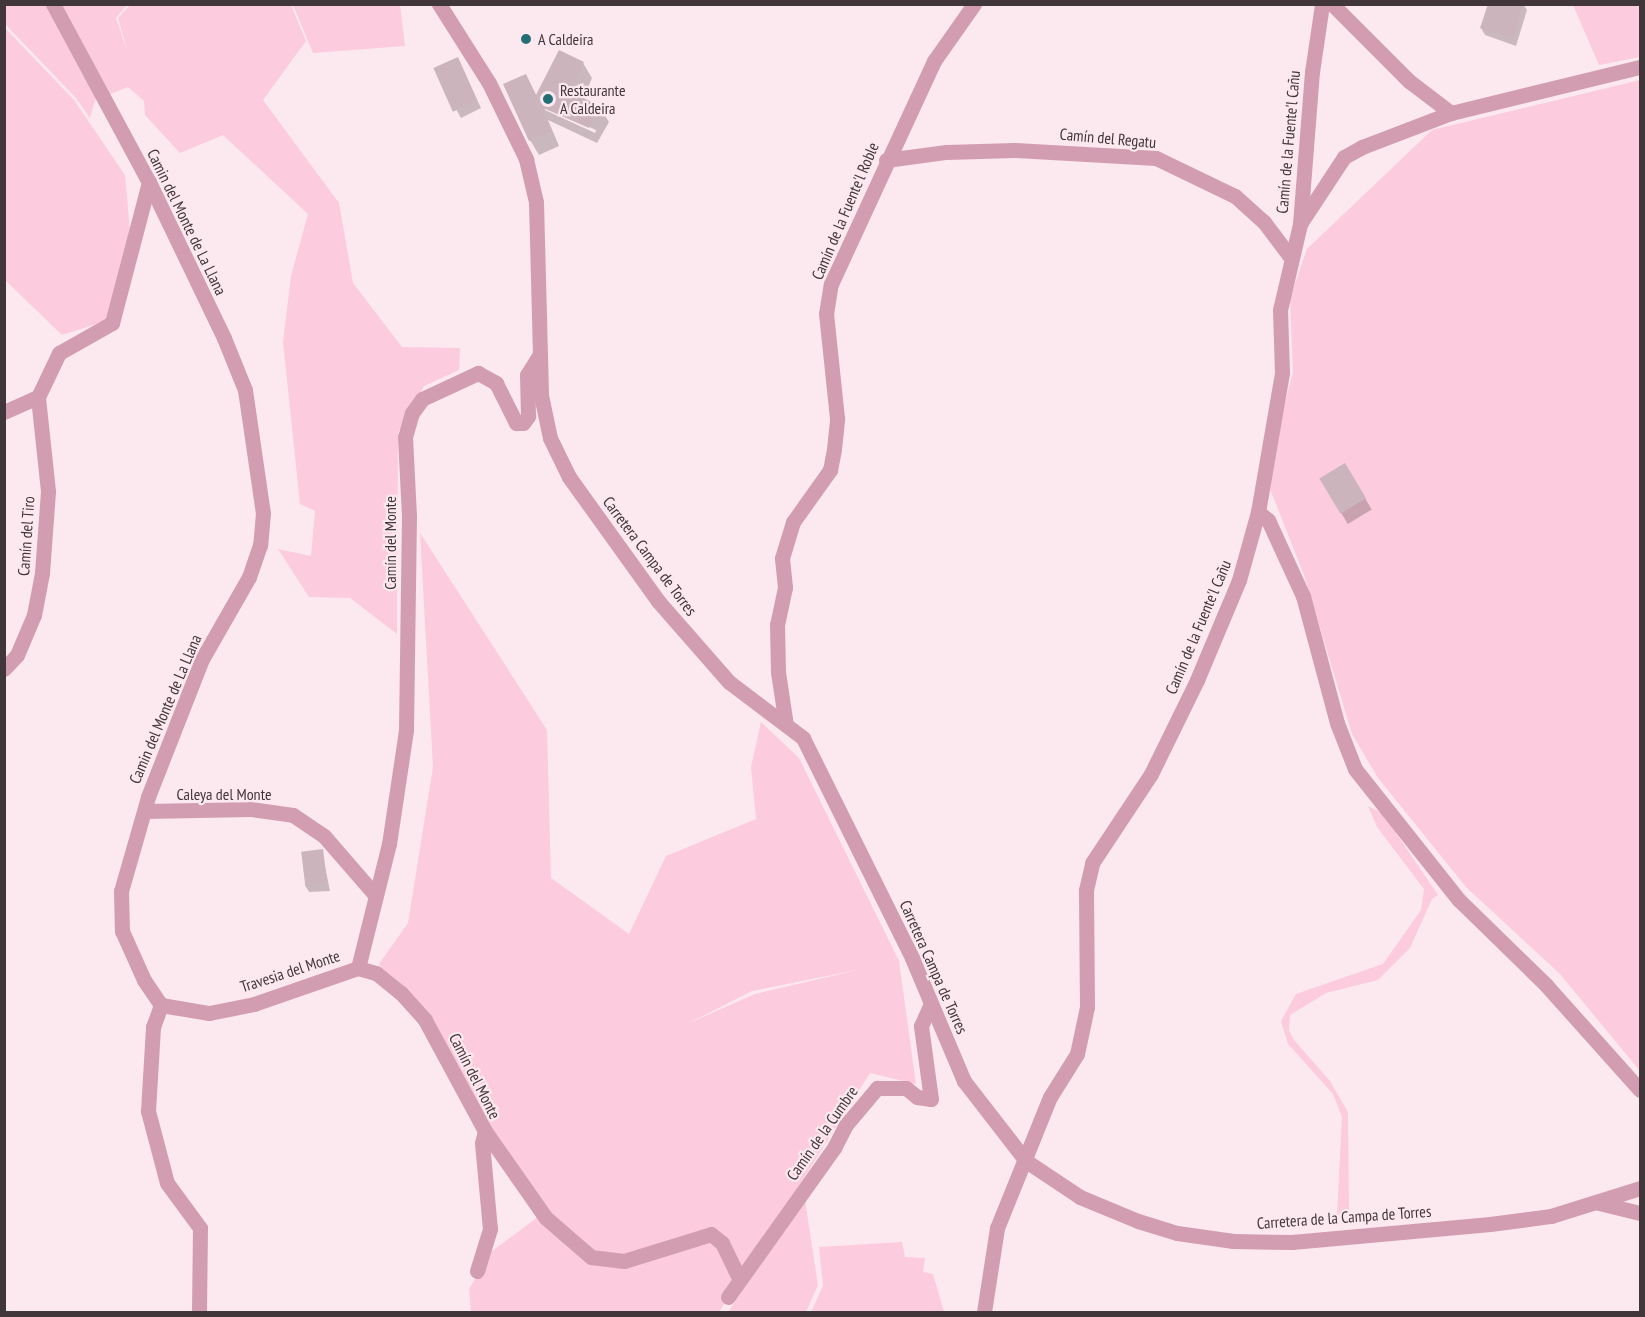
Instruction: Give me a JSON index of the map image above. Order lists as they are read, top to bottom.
{
  "streets": {
    "street": [
      "Camín del Regatu",
      "Camín de la Fuente'l Cañu",
      "Camín de la Fuente'l Roble",
      "Camin del Monte de La Llana",
      "Camín del Tiro",
      "Camín del Monte",
      "Carretera Campa de Torres",
      "Caleya del Monte",
      "Travesia del Monte",
      "Camín de la Cumbre",
      "Carretera de la Campa de Torres"
    ]
  },
  "crossings": [
    ["Camín del Regatu", "Camín de la Fuente'l Cañu"],
    ["Camín del Regatu", "Camín de la Fuente'l Roble"],
    ["Camín de la Fuente'l Cañu", "Carretera Campa de Torres"],
    ["Camín de la Fuente'l Cañu", "Carretera de la Campa de Torres"],
    ["Camín de la Fuente'l Roble", "Carretera Campa de Torres"],
    ["Camin del Monte de La Llana", "Caleya del Monte"],
    ["Camin del Monte de La Llana", "Travesia del Monte"],
    ["Camín del Monte", "Carretera Campa de Torres"],
    ["Camín del Monte", "Caleya del Monte"],
    ["Camín del Monte", "Travesia del Monte"],
    ["Carretera Campa de Torres", "Camín de la Cumbre"],
    ["Carretera Campa de Torres", "Carretera de la Campa de Torres"],
    ["Caleya del Monte", "Travesia del Monte"]
  ],
  "places": ["A Caldeira", "Restaurante A Caldeira"]
}
